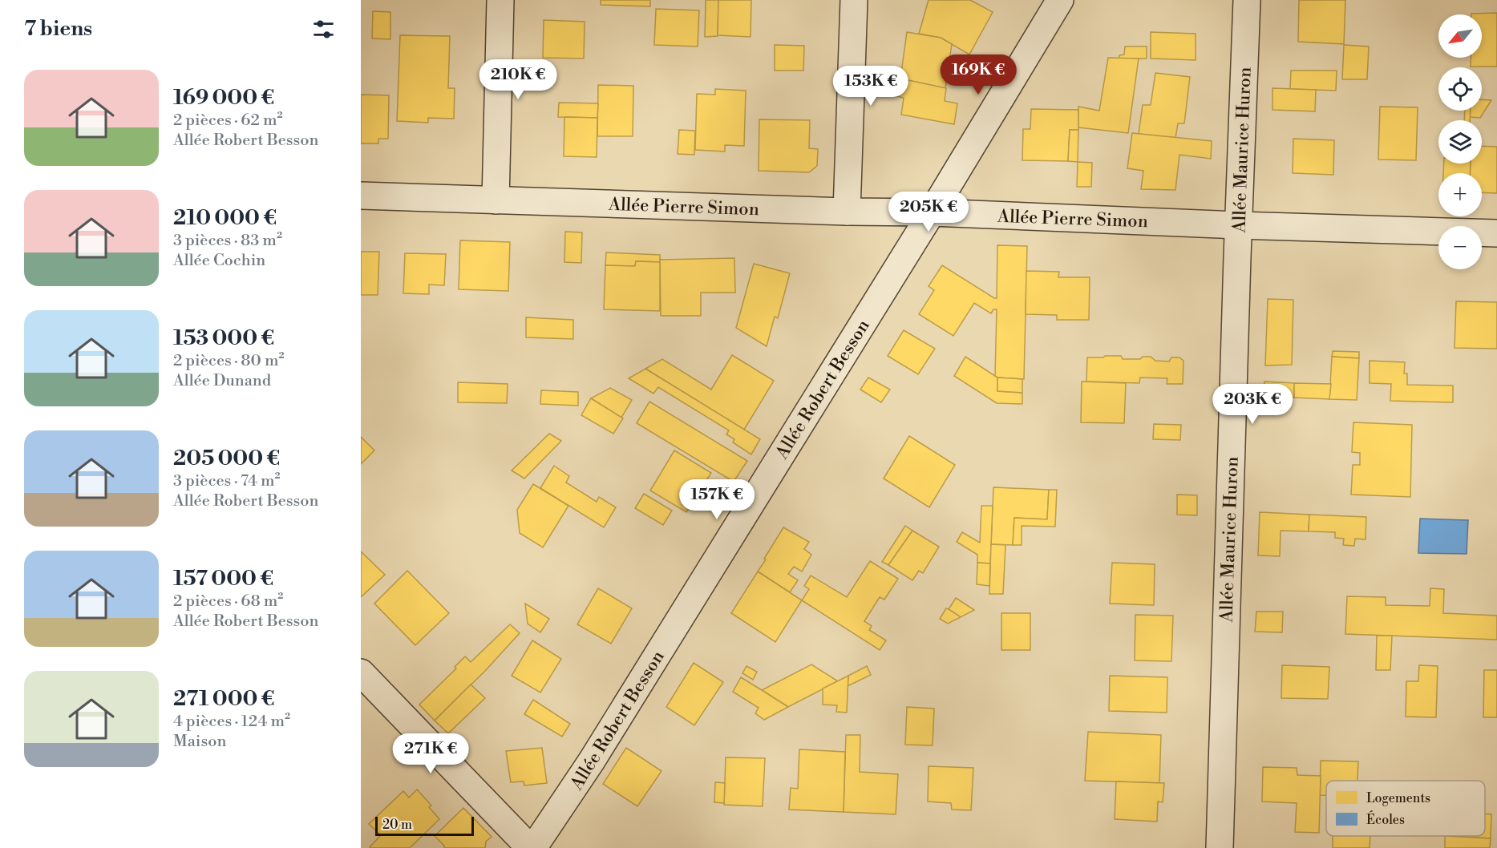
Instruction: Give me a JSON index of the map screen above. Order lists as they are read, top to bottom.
{
  "streets": {
    "street": ["Allée Maurice Huron", "Allée Pierre Simon", "Allée Robert Besson"]
  },
  "crossings": [
    ["Allée Maurice Huron", "Allée Pierre Simon"],
    ["Allée Pierre Simon", "Allée Robert Besson"]
  ],
  "legend": ["Logements", "Écoles"],
  "scale_bar": "20 m",
  "north": "bottom left",
  "page": {
    "heading": "7 biens",
    "map_buttons": ["+", "−"],
    "price": [
      "169K €",
      "210K €",
      "153K €",
      "205K €",
      "203K €",
      "157K €",
      "271K €"
    ],
    "list": [
      {
        "name": "169 000 €",
        "note": "2 pièces · 62 m² · Allée Robert Besson"
      },
      {
        "name": "210 000 €",
        "note": "3 pièces · 83 m² · Allée Cochin"
      },
      {
        "name": "153 000 €",
        "note": "2 pièces · 80 m² · Allée Dunand"
      },
      {
        "name": "205 000 €",
        "note": "3 pièces · 74 m² · Allée Robert Besson"
      },
      {
        "name": "157 000 €",
        "note": "2 pièces · 68 m² · Allée Robert Besson"
      },
      {
        "name": "271 000 €",
        "note": "4 pièces · 124 m² · Maison"
      }
    ],
    "scale": "20 m"
  }
}
